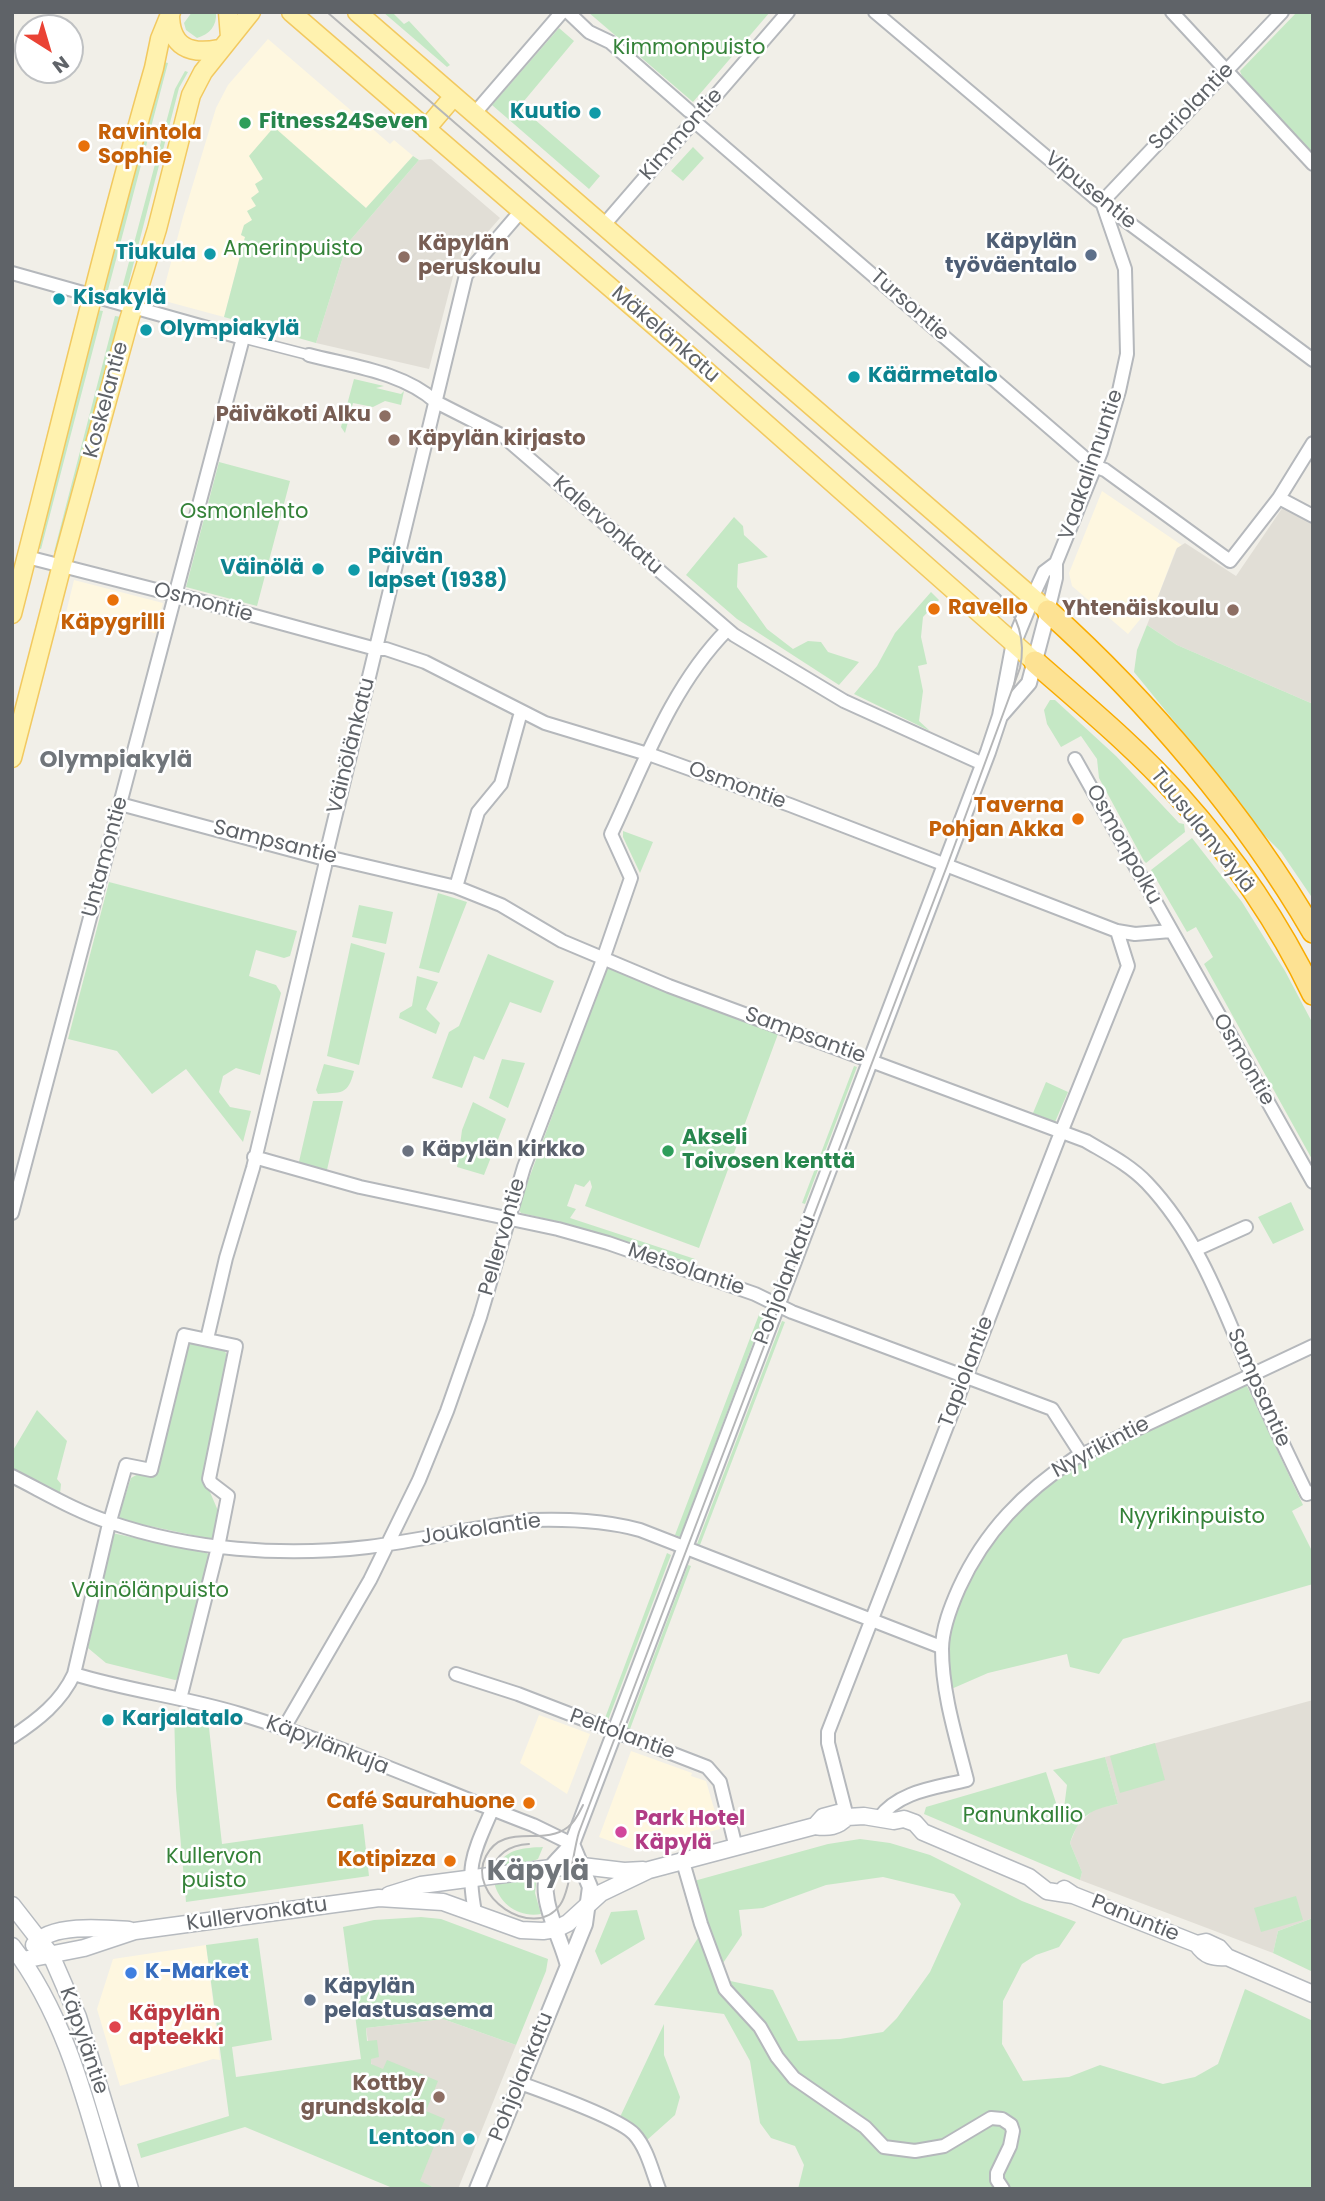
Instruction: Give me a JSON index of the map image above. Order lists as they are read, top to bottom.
{
  "streets": {
    "highway": ["Tuusulanväylä"],
    "main road": [
      "Mäkelänkatu",
      "Koskelantie",
      "Kullervonkatu",
      "Panuntie",
      "Käpyläntie"
    ],
    "street": [
      "Sariolantie",
      "Kimmontie",
      "Vipusentie",
      "Tursontie",
      "Vaakalinnuntie",
      "Kalervonkatu",
      "Osmontie",
      "Väinölänkatu",
      "Sampsantie",
      "Osmonpolku",
      "Untamontie",
      "Pellervontie",
      "Metsolantie",
      "Pohjolankatu",
      "Tapiolantie",
      "Nyyrikintie",
      "Joukolantie",
      "Peltolantie",
      "Käpylänkuja"
    ]
  },
  "crossings": [
    ["Sariolantie", "Vipusentie"],
    ["Sariolantie", "Vaakalinnuntie"],
    ["Kimmontie", "Tursontie"],
    ["Kimmontie", "Mäkelänkatu"],
    ["Vipusentie", "Vaakalinnuntie"],
    ["Tursontie", "Vaakalinnuntie"],
    ["Mäkelänkatu", "Vaakalinnuntie"],
    ["Mäkelänkatu", "Väinölänkatu"],
    ["Mäkelänkatu", "Tuusulanväylä"],
    ["Mäkelänkatu", "Pohjolankatu"],
    ["Koskelantie", "Kalervonkatu"],
    ["Koskelantie", "Osmontie"],
    ["Vaakalinnuntie", "Tuusulanväylä"],
    ["Vaakalinnuntie", "Pohjolankatu"],
    ["Kalervonkatu", "Väinölänkatu"],
    ["Kalervonkatu", "Untamontie"],
    ["Kalervonkatu", "Pellervontie"],
    ["Kalervonkatu", "Pohjolankatu"],
    ["Osmontie", "Väinölänkatu"],
    ["Osmontie", "Osmonpolku"],
    ["Osmontie", "Untamontie"],
    ["Osmontie", "Pellervontie"],
    ["Osmontie", "Pohjolankatu"],
    ["Osmontie", "Tapiolantie"],
    ["Väinölänkatu", "Sampsantie"],
    ["Väinölänkatu", "Metsolantie"],
    ["Tuusulanväylä", "Pohjolankatu"],
    ["Sampsantie", "Untamontie"],
    ["Sampsantie", "Pellervontie"],
    ["Sampsantie", "Pohjolankatu"],
    ["Sampsantie", "Tapiolantie"],
    ["Sampsantie", "Nyyrikintie"],
    ["Pellervontie", "Metsolantie"],
    ["Pellervontie", "Joukolantie"],
    ["Pellervontie", "Käpylänkuja"],
    ["Metsolantie", "Pohjolankatu"],
    ["Metsolantie", "Tapiolantie"],
    ["Metsolantie", "Nyyrikintie"],
    ["Pohjolankatu", "Joukolantie"],
    ["Pohjolankatu", "Peltolantie"],
    ["Pohjolankatu", "Käpylänkuja"],
    ["Pohjolankatu", "Kullervonkatu"],
    ["Tapiolantie", "Joukolantie"],
    ["Tapiolantie", "Kullervonkatu"],
    ["Nyyrikintie", "Joukolantie"],
    ["Nyyrikintie", "Kullervonkatu"],
    ["Nyyrikintie", "Panuntie"],
    ["Peltolantie", "Kullervonkatu"],
    ["Kullervonkatu", "Panuntie"],
    ["Kullervonkatu", "Käpyläntie"]
  ],
  "districts": ["Olympiakylä", "Käpylä"],
  "parks": [
    "Kimmonpuisto",
    "Amerinpuisto",
    "Osmonlehto",
    "Nyyrikinpuisto",
    "Väinölänpuisto",
    "Panunkallio",
    "Kullervon puisto"
  ],
  "places": [
    "Kuutio",
    "Fitness24Seven",
    "Ravintola Sophie",
    "Tiukula",
    "Käpylän työväentalo",
    "Käpylän peruskoulu",
    "Kisakylä",
    "Olympiakylä",
    "Käärmetalo",
    "Päiväkoti Alku",
    "Käpylän kirjasto",
    "Väinölä",
    "Päivän lapset (1938)",
    "Käpygrilli",
    "Ravello",
    "Yhtenäiskoulu",
    "Taverna Pohjan Akka",
    "Käpylän kirkko",
    "Akseli Toivosen kenttä",
    "Karjalatalo",
    "Café Saurahuone",
    "Park Hotel Käpylä",
    "Kotipizza",
    "K-Market",
    "Käpylän pelastusasema",
    "Käpylän apteekki",
    "Kottby grundskola",
    "Lentoon"
  ],
  "north": "bottom right"
}
